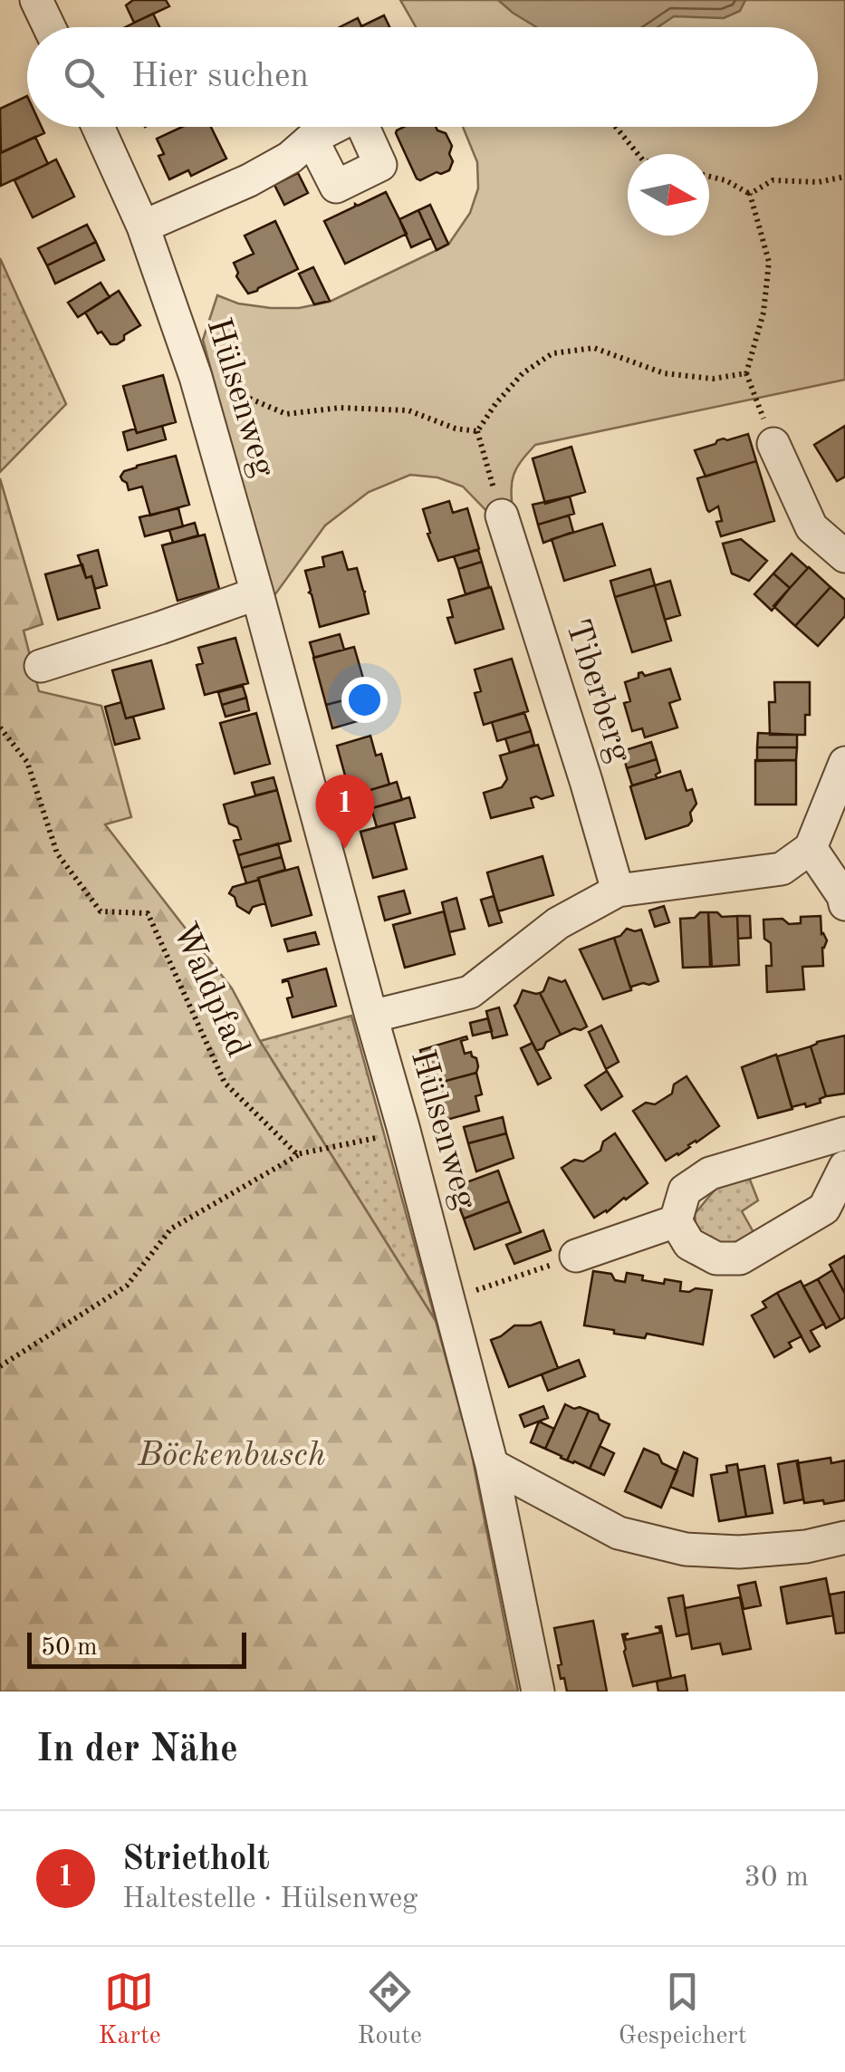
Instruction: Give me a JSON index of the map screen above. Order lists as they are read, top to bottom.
{
  "streets": {
    "street": ["Hülsenweg", "Tiberberg"],
    "path": ["Waldpfad"]
  },
  "parks": ["Böckenbusch"],
  "scale_bar": "50 m",
  "north": "right",
  "page": {
    "search": "Hier suchen",
    "pins": "1",
    "scale": "50 m",
    "heading": "In der Nähe",
    "list": [
      {
        "mark": "1",
        "name": "Strietholt",
        "note": "Haltestelle · Hülsenweg",
        "value": "30 m"
      }
    ],
    "nav": ["Karte", "Route", "Gespeichert"]
  }
}
